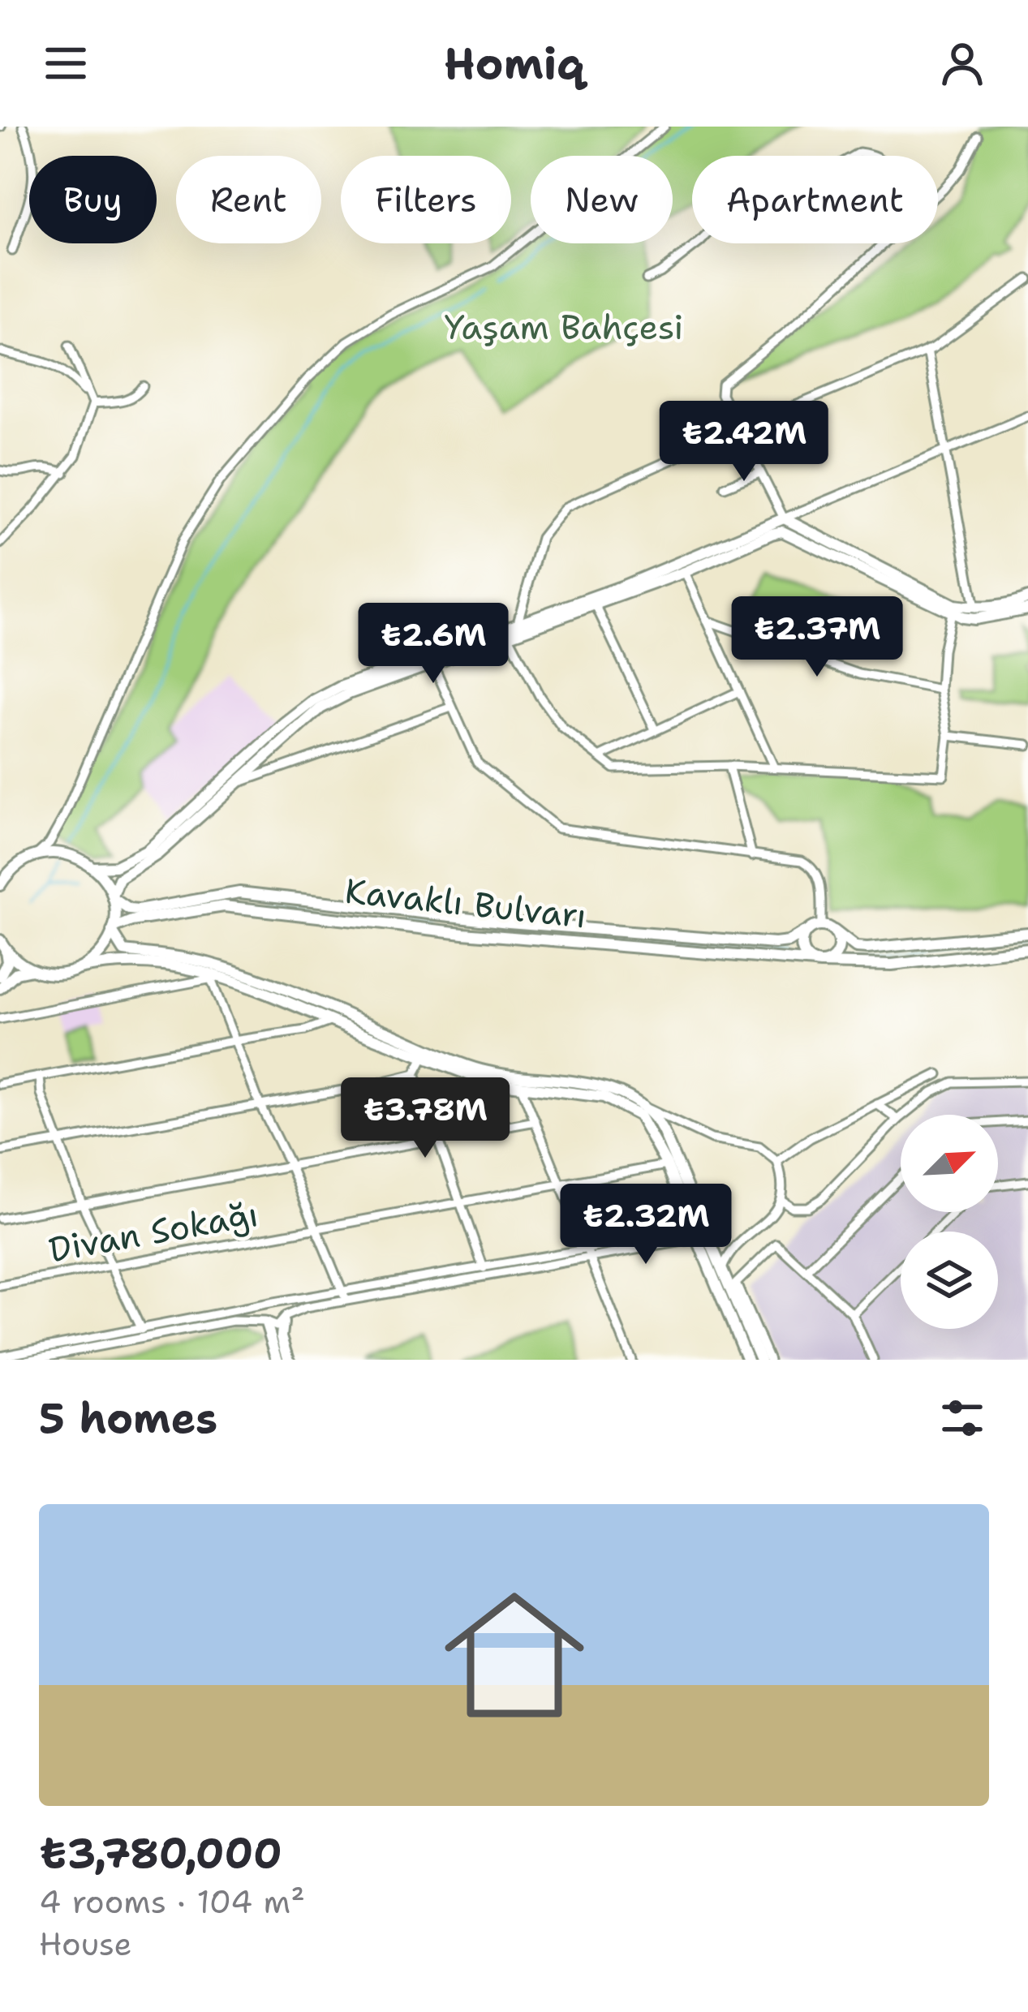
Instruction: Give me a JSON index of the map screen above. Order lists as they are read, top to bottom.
{
  "streets": {
    "main road": ["Kavaklı Bulvarı"],
    "street": ["Divan Sokağı"]
  },
  "parks": ["Yaşam Bahçesi"],
  "north": "top right",
  "page": {
    "header": "Homiq",
    "chip": [
      "Buy",
      "Rent",
      "Filters",
      "New",
      "Apartment"
    ],
    "price": [
      "₺2.42M",
      "₺2.37M",
      "₺2.6M",
      "₺3.78M",
      "₺2.32M"
    ],
    "heading": "5 homes",
    "list": [
      {
        "name": "₺3,780,000",
        "note": "4 rooms · 104 m² · House"
      }
    ]
  }
}
